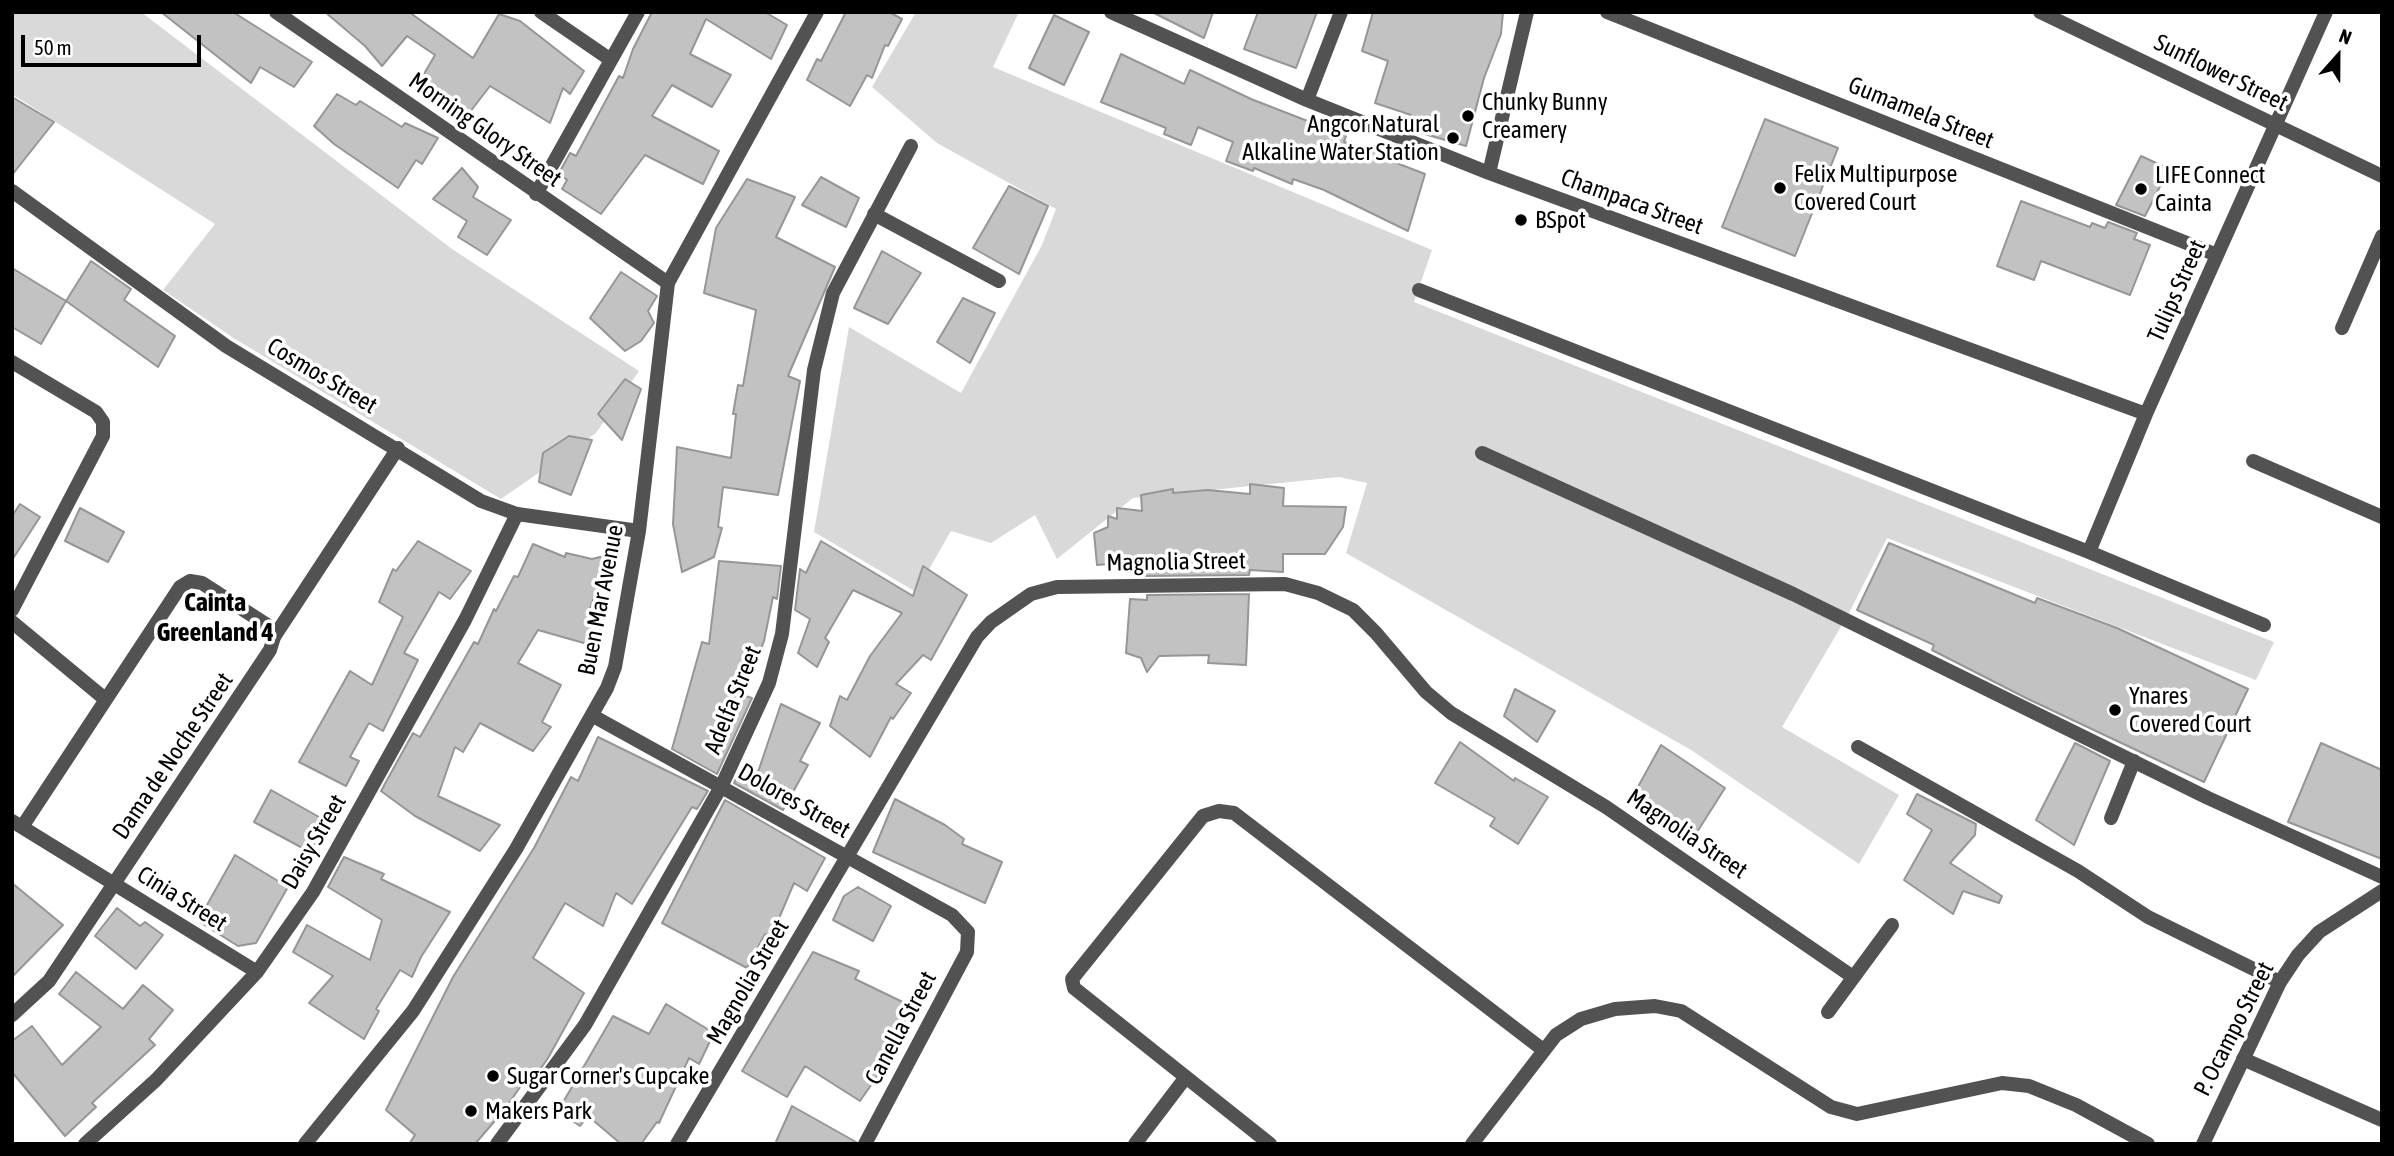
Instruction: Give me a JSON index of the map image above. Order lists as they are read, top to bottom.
{
  "streets": {
    "street": [
      "Sunflower Street",
      "Gumamela Street",
      "Morning Glory Street",
      "Champaca Street",
      "Tulips Street",
      "Cosmos Street",
      "Magnolia Street",
      "Buen Mar Avenue",
      "Adelfa Street",
      "Dama de Noche Street",
      "Dolores Street",
      "Daisy Street",
      "Cinia Street",
      "Canella Street",
      "P. Ocampo Street"
    ]
  },
  "crossings": [
    ["Sunflower Street", "Tulips Street"],
    ["Gumamela Street", "Tulips Street"],
    ["Morning Glory Street", "Buen Mar Avenue"],
    ["Champaca Street", "Tulips Street"],
    ["Cosmos Street", "Buen Mar Avenue"],
    ["Cosmos Street", "Dama de Noche Street"],
    ["Cosmos Street", "Daisy Street"],
    ["Magnolia Street", "Dolores Street"],
    ["Buen Mar Avenue", "Dolores Street"],
    ["Adelfa Street", "Dolores Street"],
    ["Dama de Noche Street", "Cinia Street"],
    ["Dolores Street", "Canella Street"],
    ["Daisy Street", "Cinia Street"]
  ],
  "districts": ["Cainta Greenland 4"],
  "places": [
    "Chunky Bunny Creamery",
    "Angcor Natural Alkaline Water Station",
    "Felix Multipurpose Covered Court",
    "LIFE Connect Cainta",
    "BSpot",
    "Ynares Covered Court",
    "Sugar Corner's Cupcake",
    "Makers Park"
  ],
  "scale_bar": "50 m",
  "north": "top"
}
